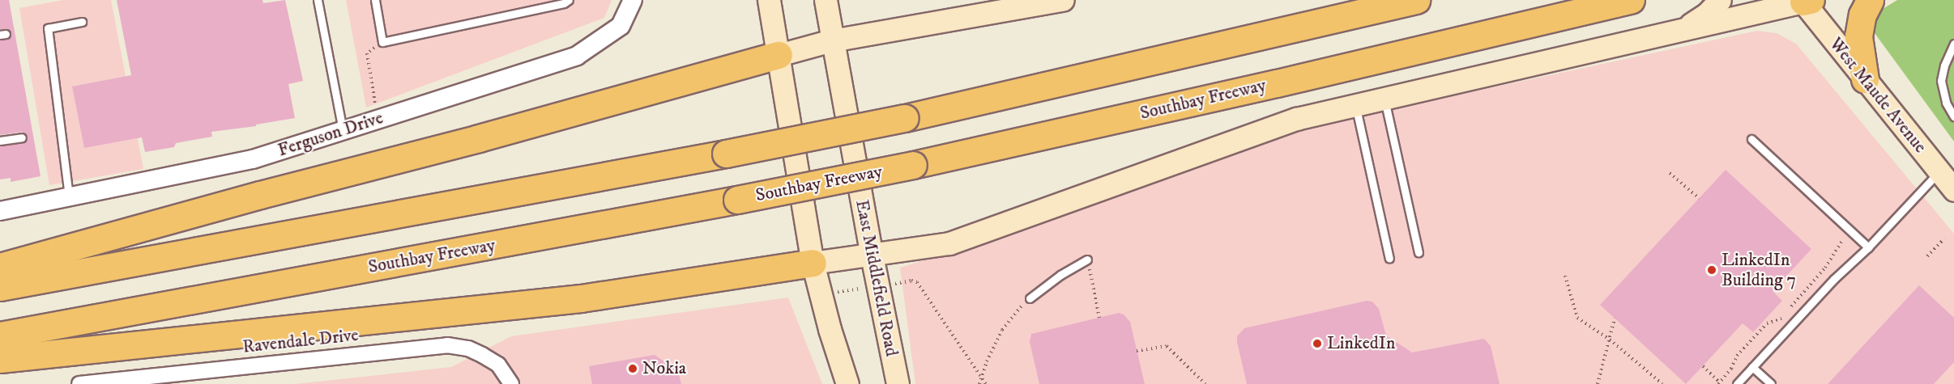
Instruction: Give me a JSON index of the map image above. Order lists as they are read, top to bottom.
{
  "streets": {
    "highway": ["Southbay Freeway"],
    "main road": ["West Maude Avenue", "East Middlefield Road"],
    "street": ["Ferguson Drive", "Ravendale Drive"]
  },
  "places": ["LinkedIn Building 7", "LinkedIn", "Nokia"]
}
